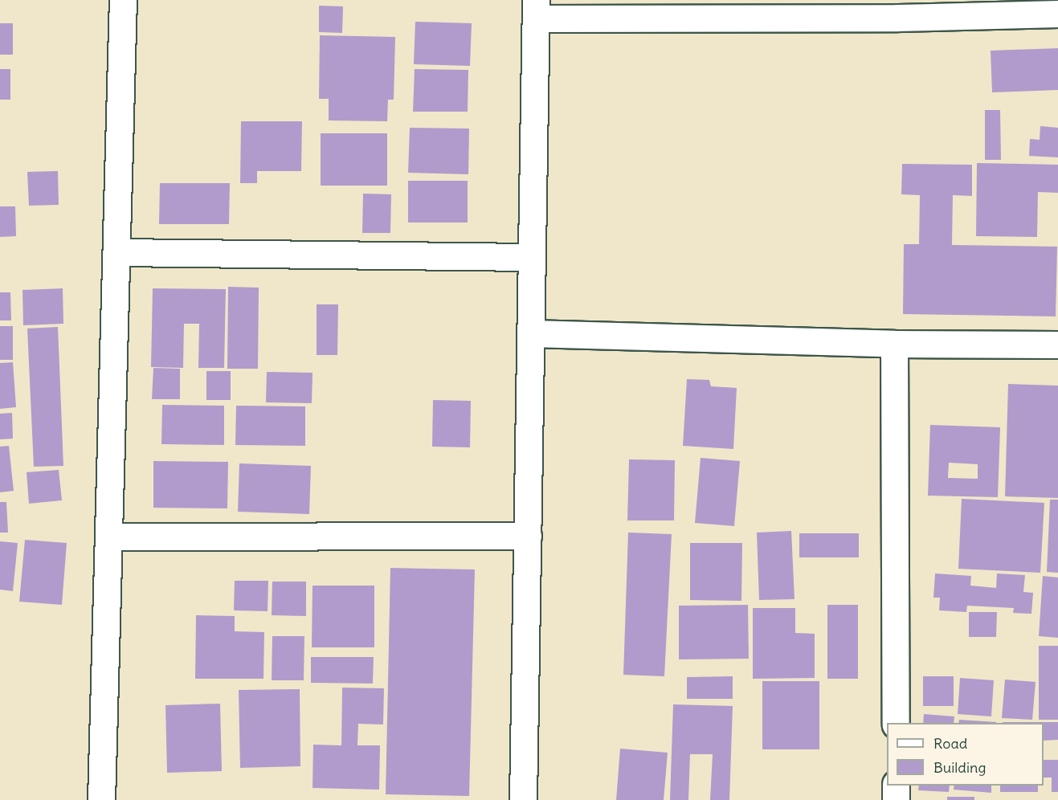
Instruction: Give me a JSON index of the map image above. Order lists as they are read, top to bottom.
{
  "legend": ["Road", "Building"]
}
